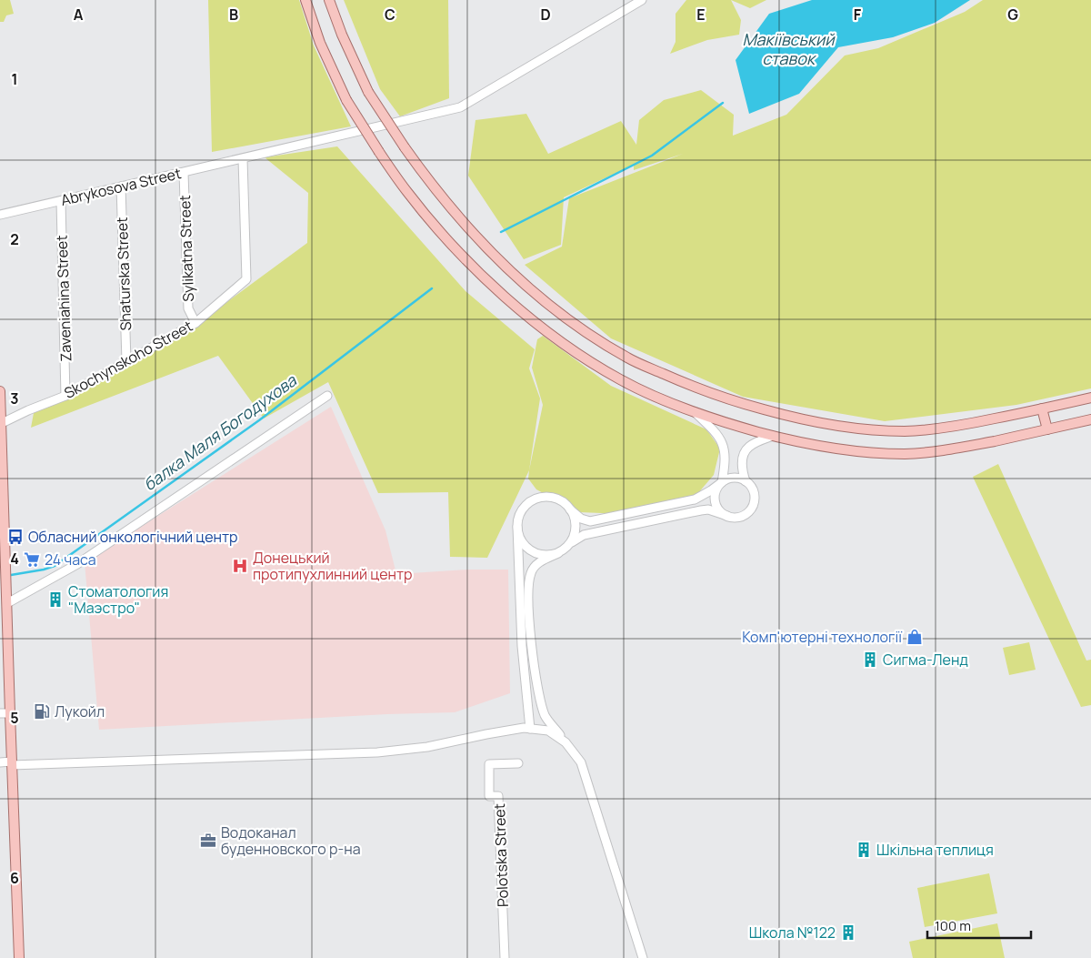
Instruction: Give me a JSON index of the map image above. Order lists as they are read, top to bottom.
{
  "streets": {
    "street": [
      "Abrykosova Street",
      "Sylikatna Street",
      "Shaturska Street",
      "Zaveniahina Street",
      "Skochynskoho Street",
      "Polotska Street"
    ]
  },
  "crossings": [
    ["Abrykosova Street", "Sylikatna Street"],
    ["Abrykosova Street", "Shaturska Street"],
    ["Abrykosova Street", "Zaveniahina Street"],
    ["Abrykosova Street", "Skochynskoho Street"],
    ["Sylikatna Street", "Skochynskoho Street"],
    ["Shaturska Street", "Skochynskoho Street"],
    ["Zaveniahina Street", "Skochynskoho Street"]
  ],
  "water": ["Макіївський ставок", "балка Маля Богодухова"],
  "places": {
    "bus stop": ["Обласний онкологічний центр"],
    "supermarket": ["24 часа"],
    "hospital": ["Донецький протипухлинний центр"],
    "building": [
      "Стоматология \"Маэстро\"",
      "Сигма-Ленд",
      "Шкільна теплиця",
      "Школа №122"
    ],
    "shop": ["Комп'ютерні технології"],
    "fuel station": ["Лукойл"],
    "office": ["Водоканал буденновского р-на"]
  },
  "scale_bar": "100 m",
  "grid": {
    "columns": [
      "A",
      "B",
      "C",
      "D",
      "E",
      "F",
      "G"
    ],
    "rows": [
      "1",
      "2",
      "3",
      "4",
      "5",
      "6"
    ]
  }
}
